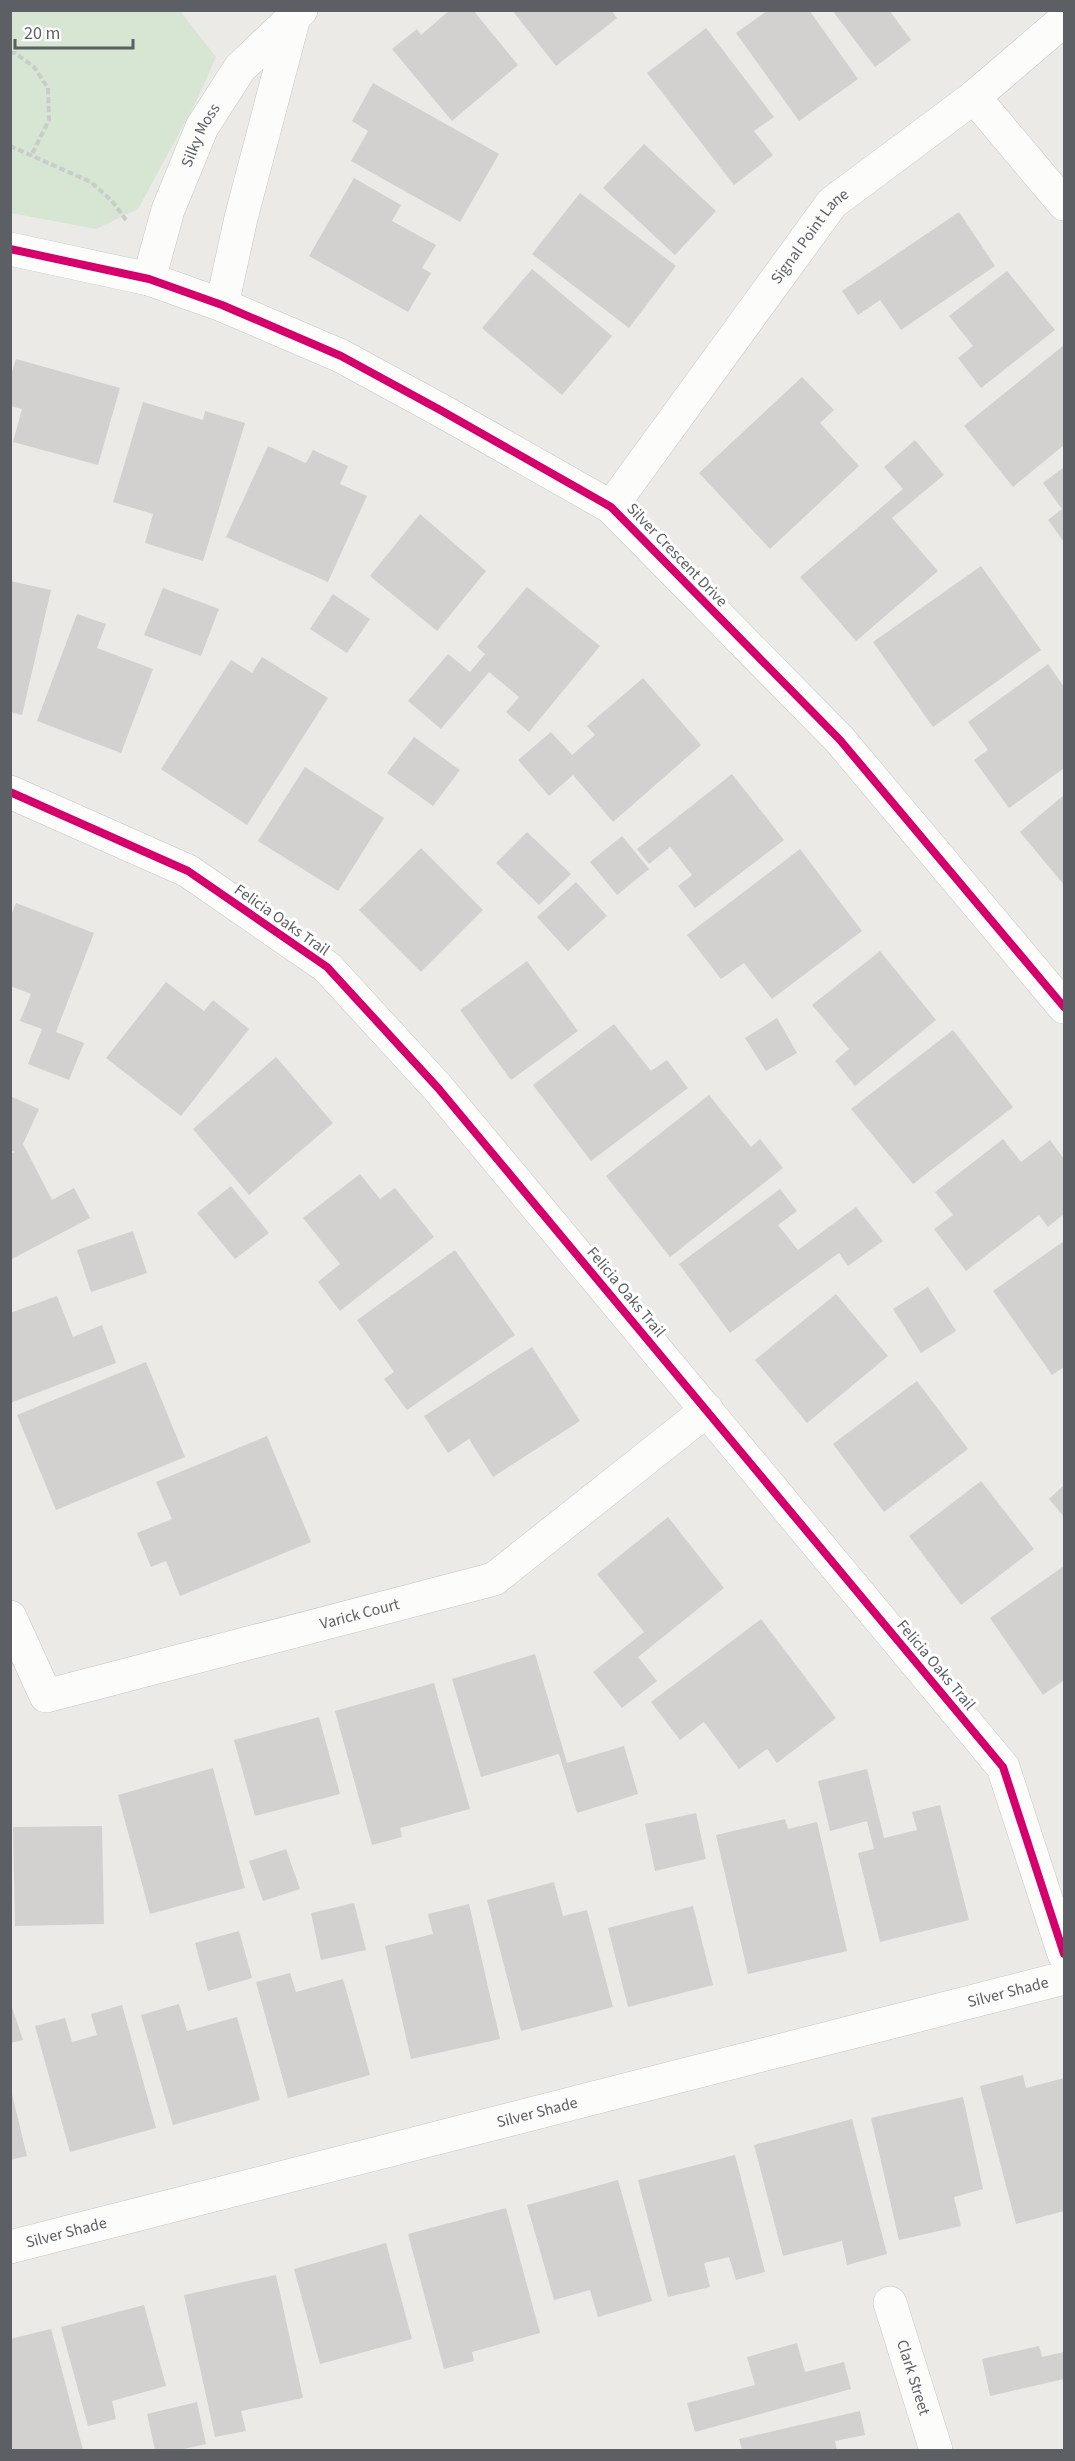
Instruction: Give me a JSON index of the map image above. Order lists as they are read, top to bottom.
{
  "streets": {
    "street": [
      "Silky Moss",
      "Signal Point Lane",
      "Silver Crescent Drive",
      "Felicia Oaks Trail",
      "Varick Court",
      "Silver Shade",
      "Clark Street"
    ]
  },
  "crossings": [
    ["Silky Moss", "Silver Crescent Drive"],
    ["Signal Point Lane", "Silver Crescent Drive"],
    ["Felicia Oaks Trail", "Varick Court"]
  ],
  "scale_bar": "20 m"
}
